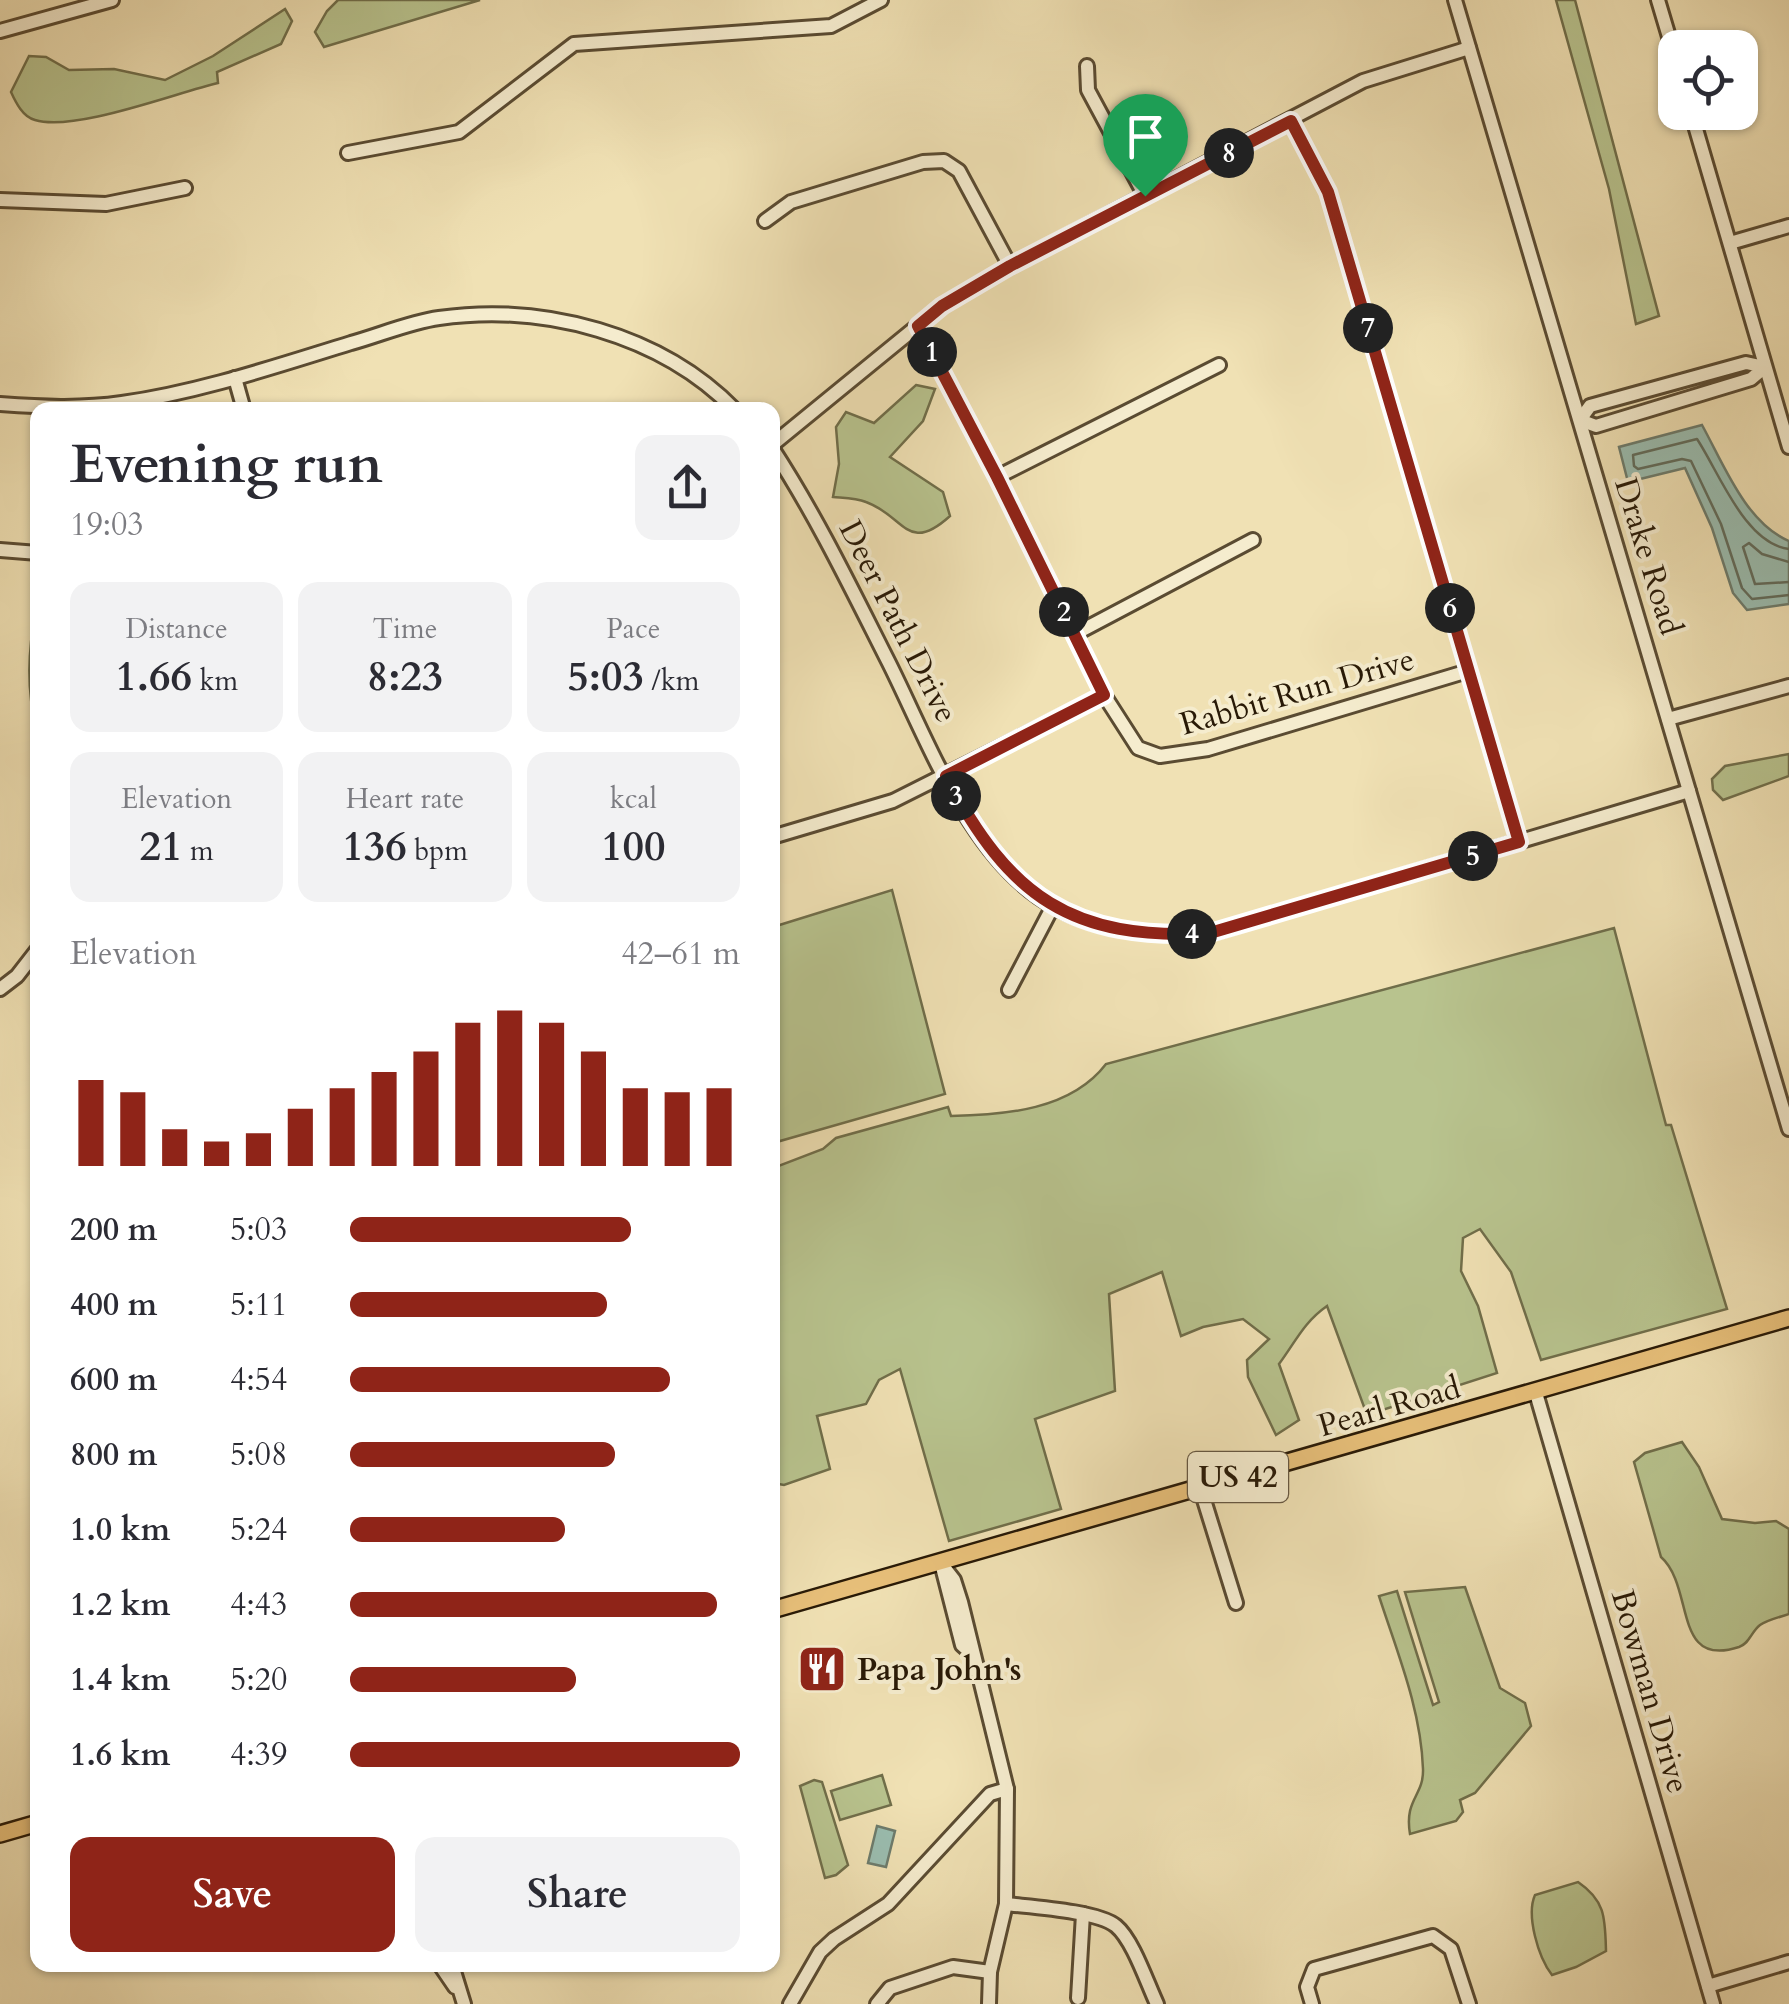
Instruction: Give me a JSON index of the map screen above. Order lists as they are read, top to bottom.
{
  "streets": {
    "main road": ["Pearl Road", "US 42"],
    "street": [
      "Drake Road",
      "Deer Path Drive",
      "Rabbit Run Drive",
      "Bowman Drive"
    ]
  },
  "crossings": [
    ["Drake Road", "Deer Path Drive"],
    ["Pearl Road", "Bowman Drive"]
  ],
  "places": {
    "restaurant": ["Papa John's"]
  },
  "page": {
    "pins": [
      "8",
      "7",
      "1",
      "6",
      "2",
      "3",
      "5",
      "4"
    ],
    "heading": ["Evening run", "19:03"],
    "stats": [
      ["Distance", "1.66 km"],
      ["Time", "8:23"],
      ["Pace", "5:03 /km"],
      ["Elevation", "21 m"],
      ["Heart rate", "136 bpm"],
      ["kcal", "100"]
    ],
    "chart": ["Elevation", "42–61 m"],
    "list": [
      {
        "name": "200 m",
        "note": "5:03"
      },
      {
        "name": "400 m",
        "note": "5:11"
      },
      {
        "name": "600 m",
        "note": "4:54"
      },
      {
        "name": "800 m",
        "note": "5:08"
      },
      {
        "name": "1.0 km",
        "note": "5:24"
      },
      {
        "name": "1.2 km",
        "note": "4:43"
      },
      {
        "name": "1.4 km",
        "note": "5:20"
      },
      {
        "name": "1.6 km",
        "note": "4:39"
      }
    ],
    "buttons": ["Save", "Share"]
  }
}
